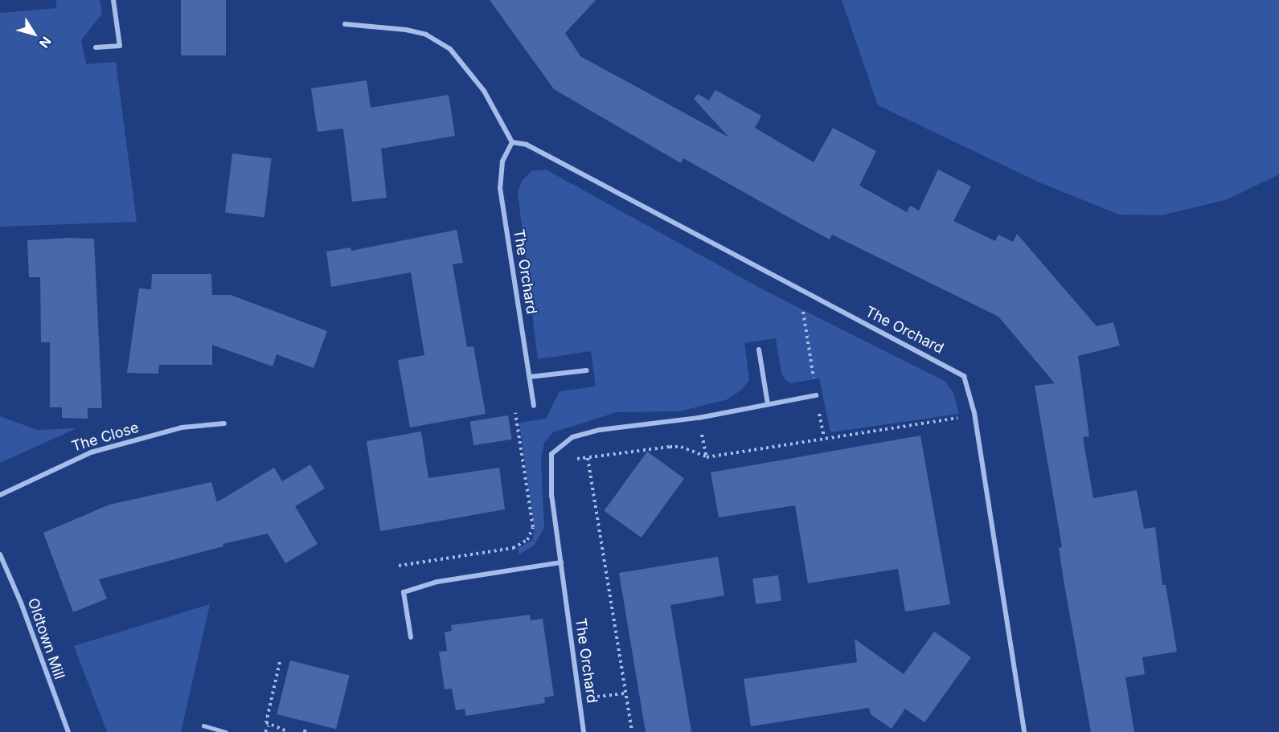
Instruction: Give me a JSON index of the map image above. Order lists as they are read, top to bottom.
{
  "streets": {
    "street": ["The Orchard", "The Close", "Oldtown Mill"]
  },
  "north": "bottom right"
}
